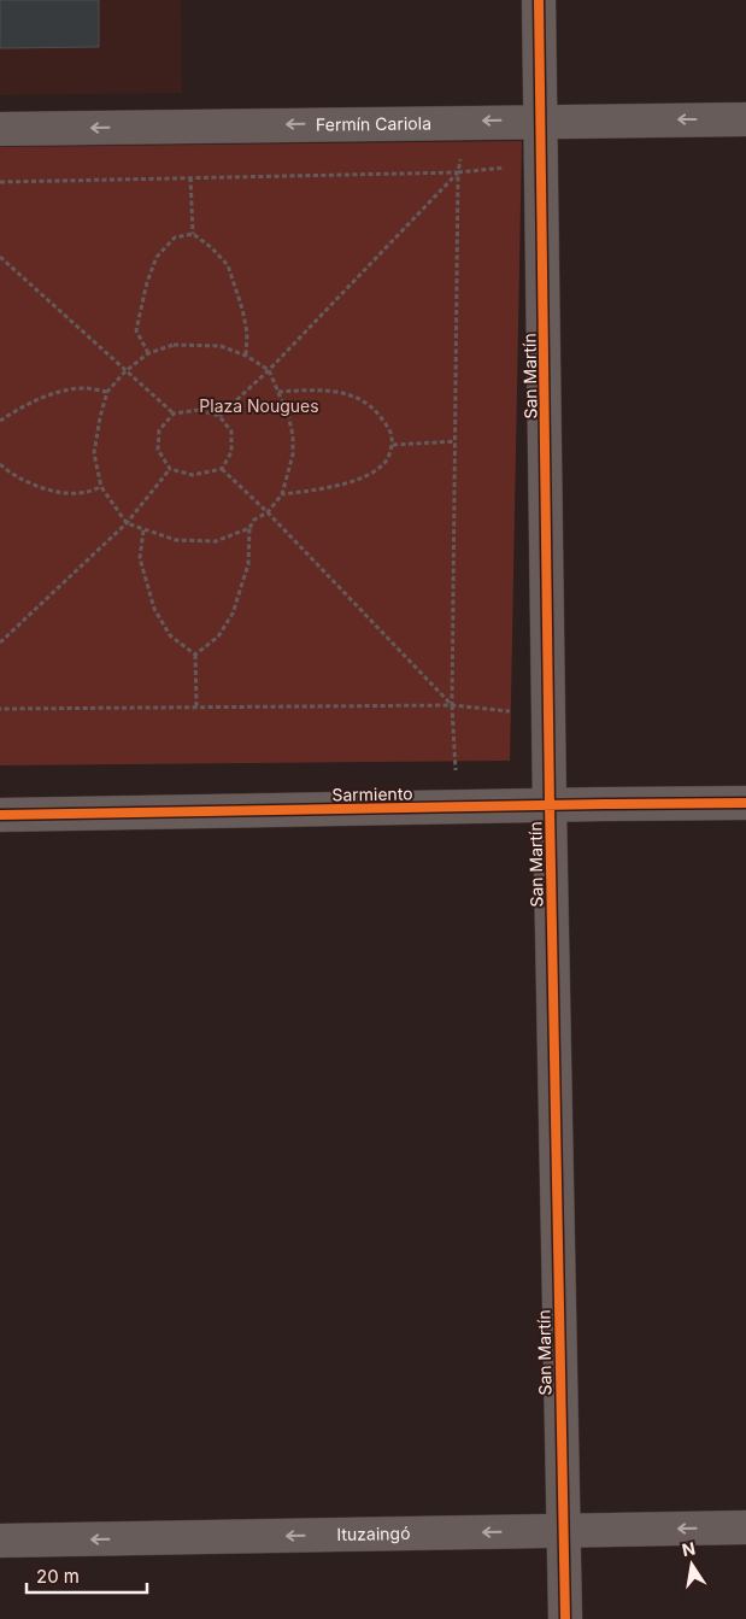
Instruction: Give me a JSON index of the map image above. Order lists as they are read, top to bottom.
{
  "streets": {
    "street": [
      "Fermín Cariola",
      "San Martín",
      "Sarmiento",
      "Ituzaingó"
    ]
  },
  "crossings": [
    ["Fermín Cariola", "San Martín"],
    ["San Martín", "Sarmiento"],
    ["San Martín", "Ituzaingó"]
  ],
  "one_way": ["Fermín Cariola", "Ituzaingó"],
  "parks": ["Plaza Nougues"],
  "scale_bar": "20 m",
  "north": "top"
}
